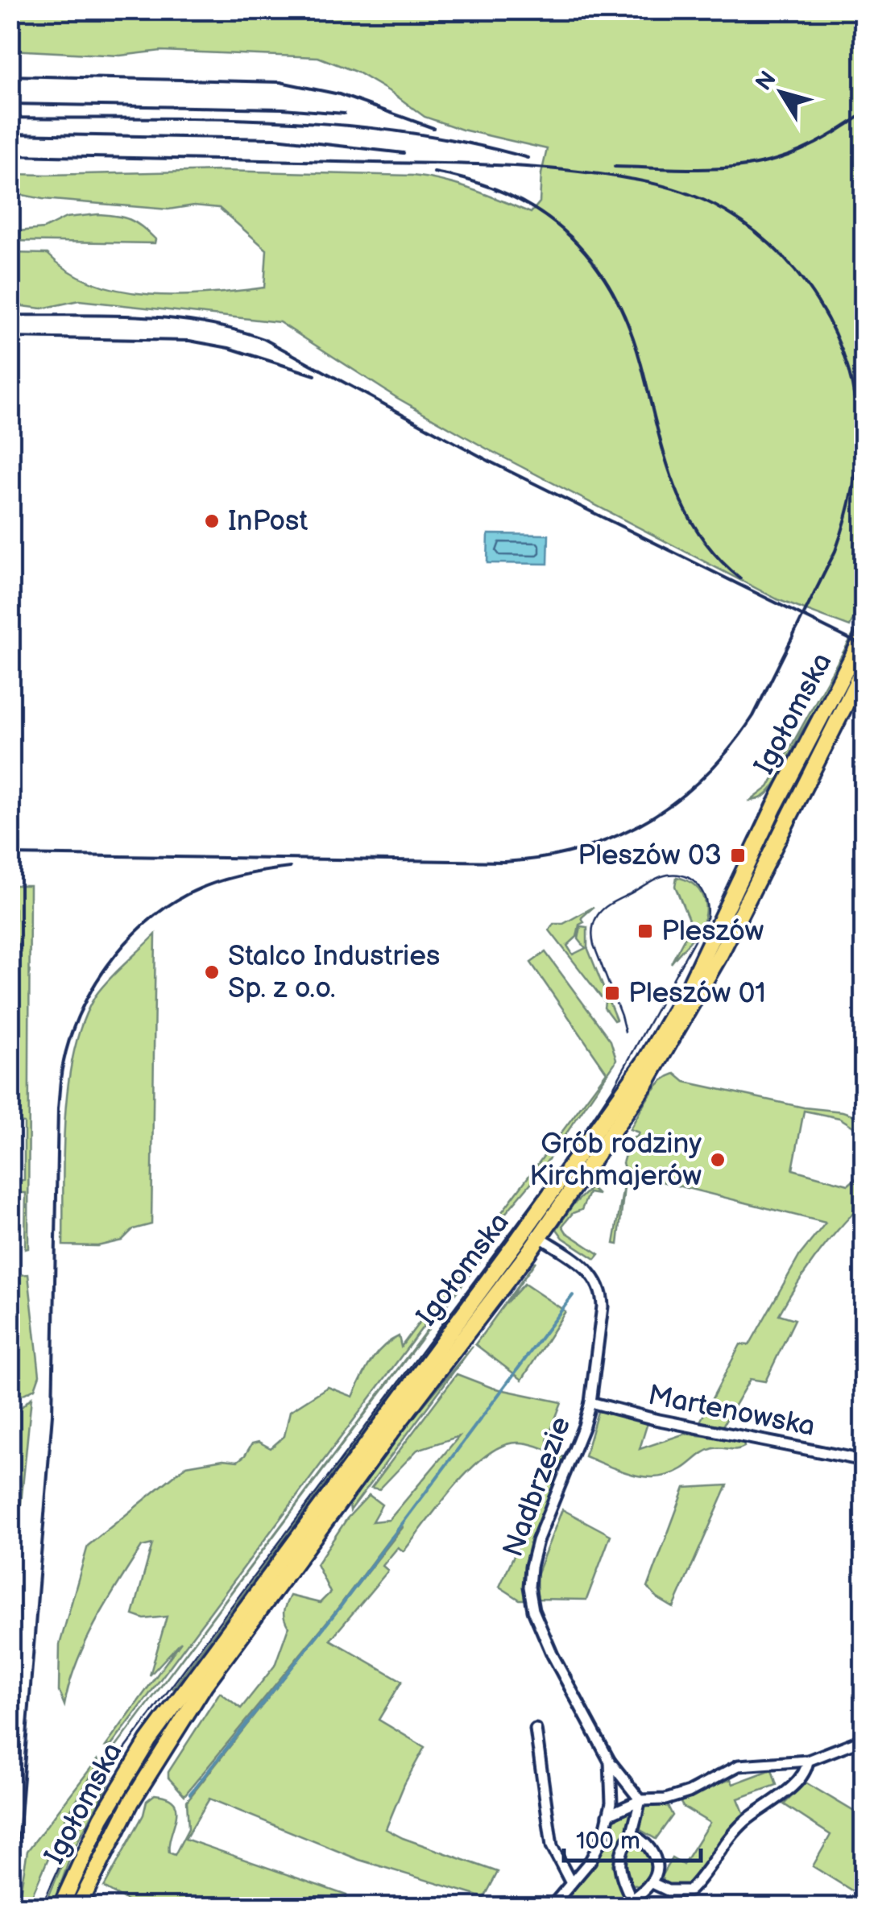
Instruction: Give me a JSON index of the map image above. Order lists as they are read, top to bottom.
{
  "streets": {
    "main road": ["Igołomska"],
    "street": ["Martenowska", "Nadbrzezie"]
  },
  "crossings": [
    ["Igołomska", "Nadbrzezie"],
    ["Martenowska", "Nadbrzezie"]
  ],
  "places": {
    "other": ["InPost", "Stalco Industries Sp. z o.o.", "Grób rodziny Kirchmajerów"],
    "transit": ["Pleszów 03", "Pleszów", "Pleszów 01"]
  },
  "scale_bar": "100 m",
  "north": "top left"
}
